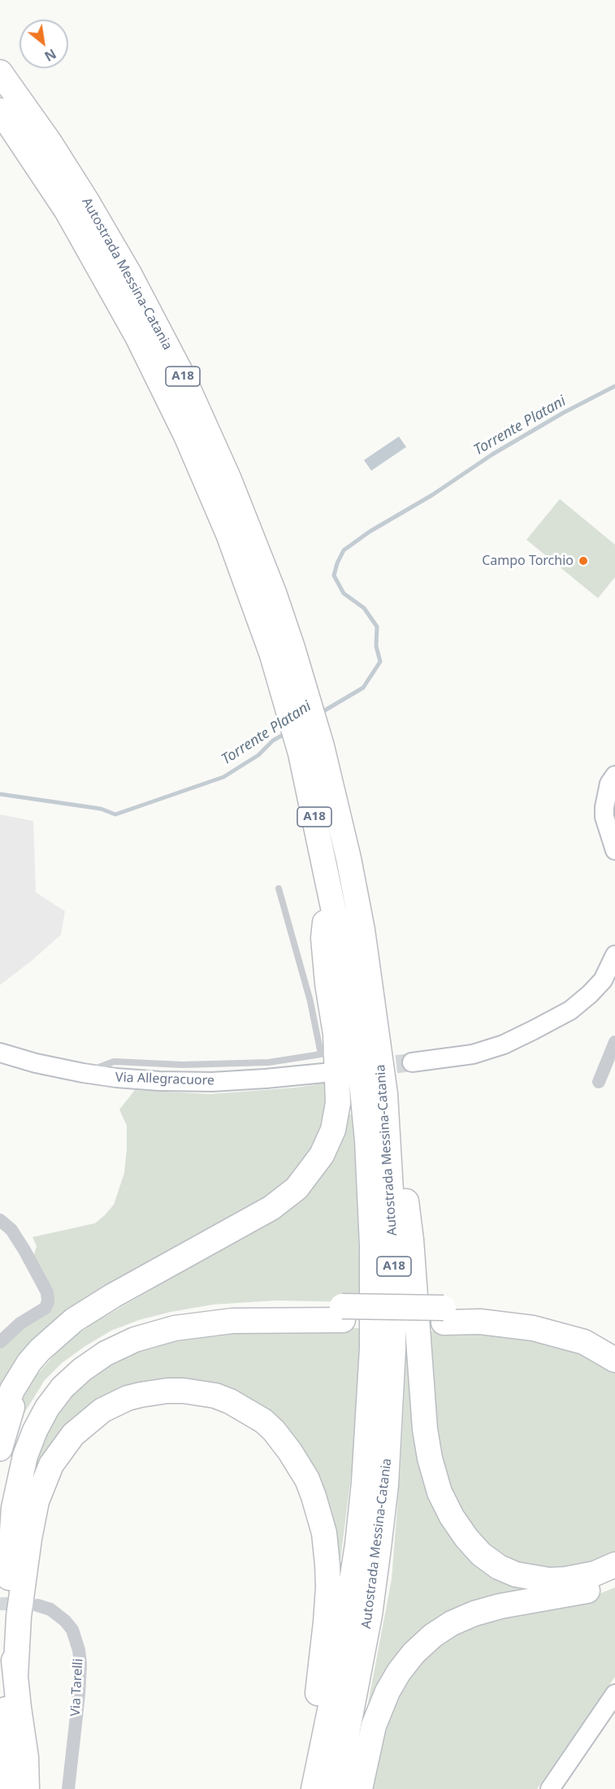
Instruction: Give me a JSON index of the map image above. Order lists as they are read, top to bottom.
{
  "streets": {
    "highway": ["Autostrada Messina-Catania", "A18"],
    "street": ["Via Allegracuore", "Via Tarelli"]
  },
  "crossings": [
    ["Autostrada Messina-Catania", "A18"]
  ],
  "water": ["Torrente Platani"],
  "places": ["Campo Torchio"],
  "north": "bottom right"
}
